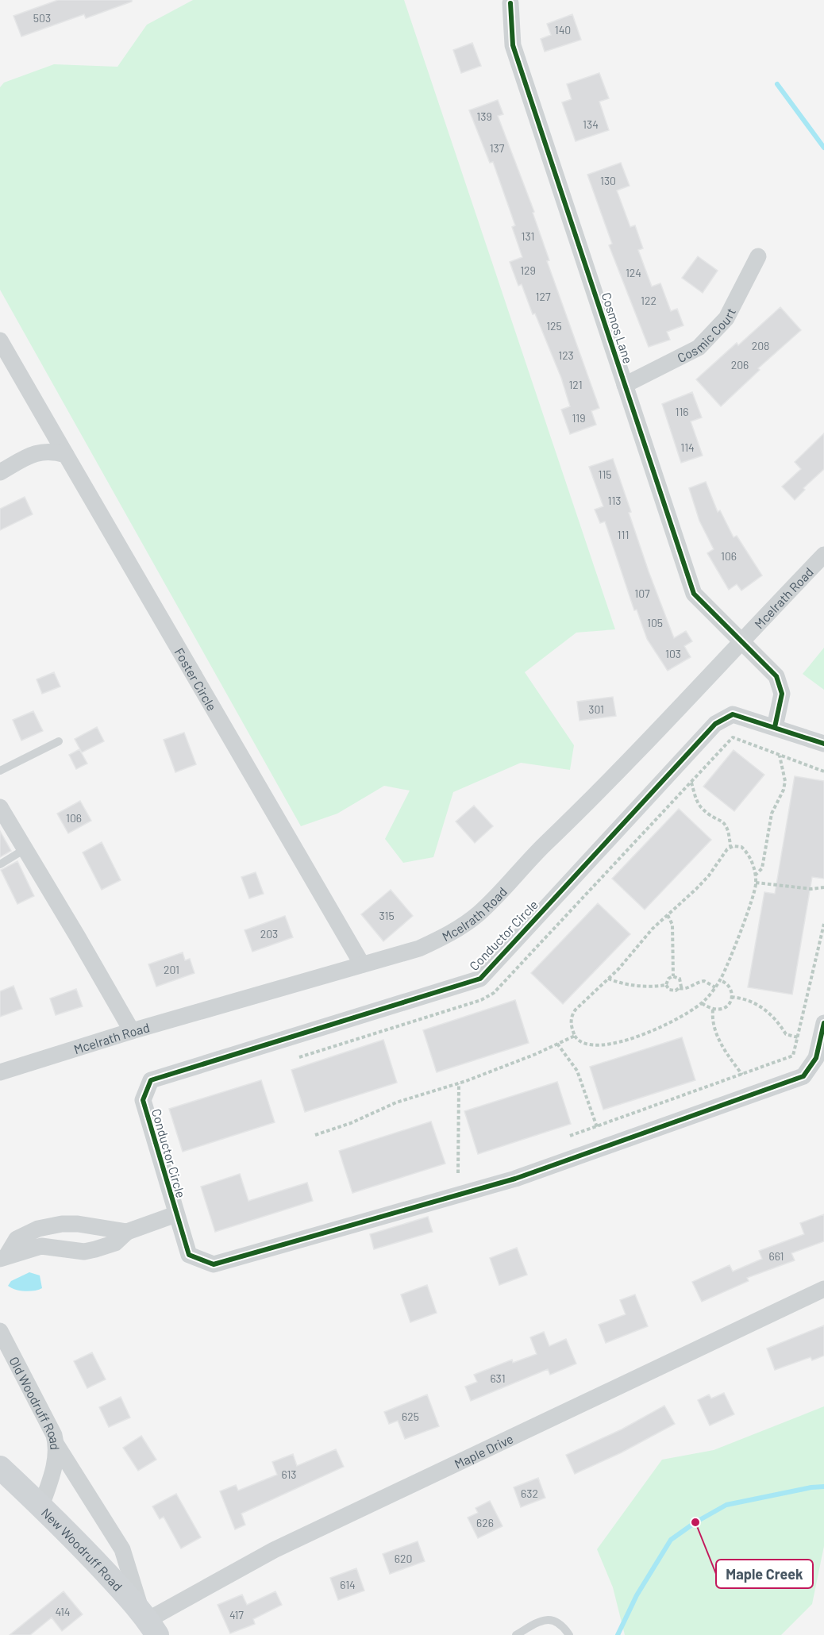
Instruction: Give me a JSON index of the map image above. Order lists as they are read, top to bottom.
{
  "streets": {
    "main road": ["New Woodruff Road"],
    "street": [
      "Cosmos Lane",
      "Cosmic Court",
      "Mcelrath Road",
      "Foster Circle",
      "Conductor Circle",
      "Old Woodruff Road",
      "Maple Drive"
    ]
  },
  "crossings": [
    ["Cosmos Lane", "Cosmic Court"],
    ["Cosmos Lane", "Mcelrath Road"],
    ["Mcelrath Road", "Foster Circle"],
    ["Old Woodruff Road", "New Woodruff Road"],
    ["Maple Drive", "New Woodruff Road"]
  ],
  "places": ["Maple Creek"],
  "house_numbers": [
    "503",
    "140",
    "139",
    "134",
    "137",
    "130",
    "131",
    "129",
    "124",
    "127",
    "122",
    "125",
    "208",
    "123",
    "206",
    "121",
    "116",
    "119",
    "114",
    "115",
    "113",
    "111",
    "106",
    "107",
    "105",
    "103",
    "301",
    "106",
    "315",
    "203",
    "201",
    "661",
    "631",
    "625",
    "613",
    "632",
    "626",
    "620",
    "614",
    "414",
    "417"
  ]
}
